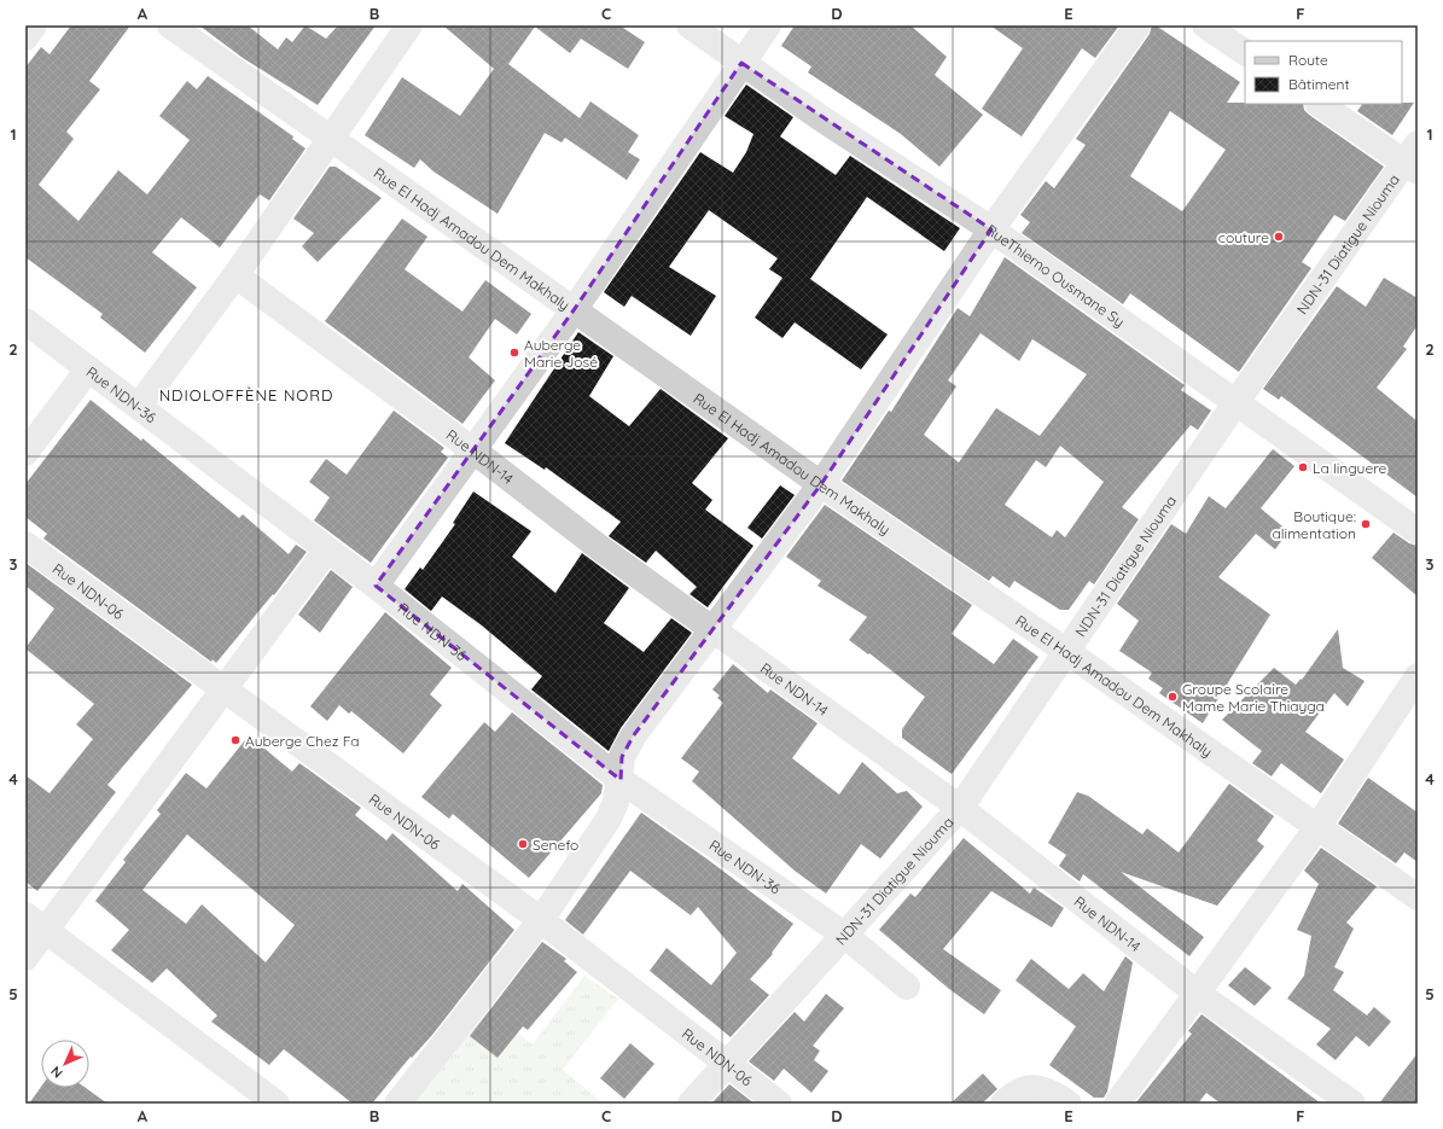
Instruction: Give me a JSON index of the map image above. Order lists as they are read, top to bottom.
{
  "streets": {
    "street": [
      "Rue El Hadj Amadou Dem Makhaly",
      "NDN-31 Diatigue Niouma",
      "RueThierno Ousmane Sy",
      "Rue NDN-36",
      "Rue NDN-14",
      "Rue NDN-06"
    ]
  },
  "crossings": [
    ["Rue El Hadj Amadou Dem Makhaly", "NDN-31 Diatigue Niouma"],
    ["NDN-31 Diatigue Niouma", "RueThierno Ousmane Sy"],
    ["NDN-31 Diatigue Niouma", "Rue NDN-36"],
    ["NDN-31 Diatigue Niouma", "Rue NDN-14"],
    ["NDN-31 Diatigue Niouma", "Rue NDN-06"]
  ],
  "districts": ["NDIOLOFFÈNE NORD"],
  "places": [
    "couture",
    "Auberge Marie José",
    "La linguere",
    "Boutique: alimentation",
    "Groupe Scolaire Mame Marie Thiayga",
    "Auberge Chez Fa",
    "Senefo"
  ],
  "legend": ["Route", "Bâtiment"],
  "north": "bottom left",
  "grid": {
    "columns": [
      "A",
      "B",
      "C",
      "D",
      "E",
      "F"
    ],
    "rows": [
      "1",
      "2",
      "3",
      "4",
      "5"
    ]
  }
}
